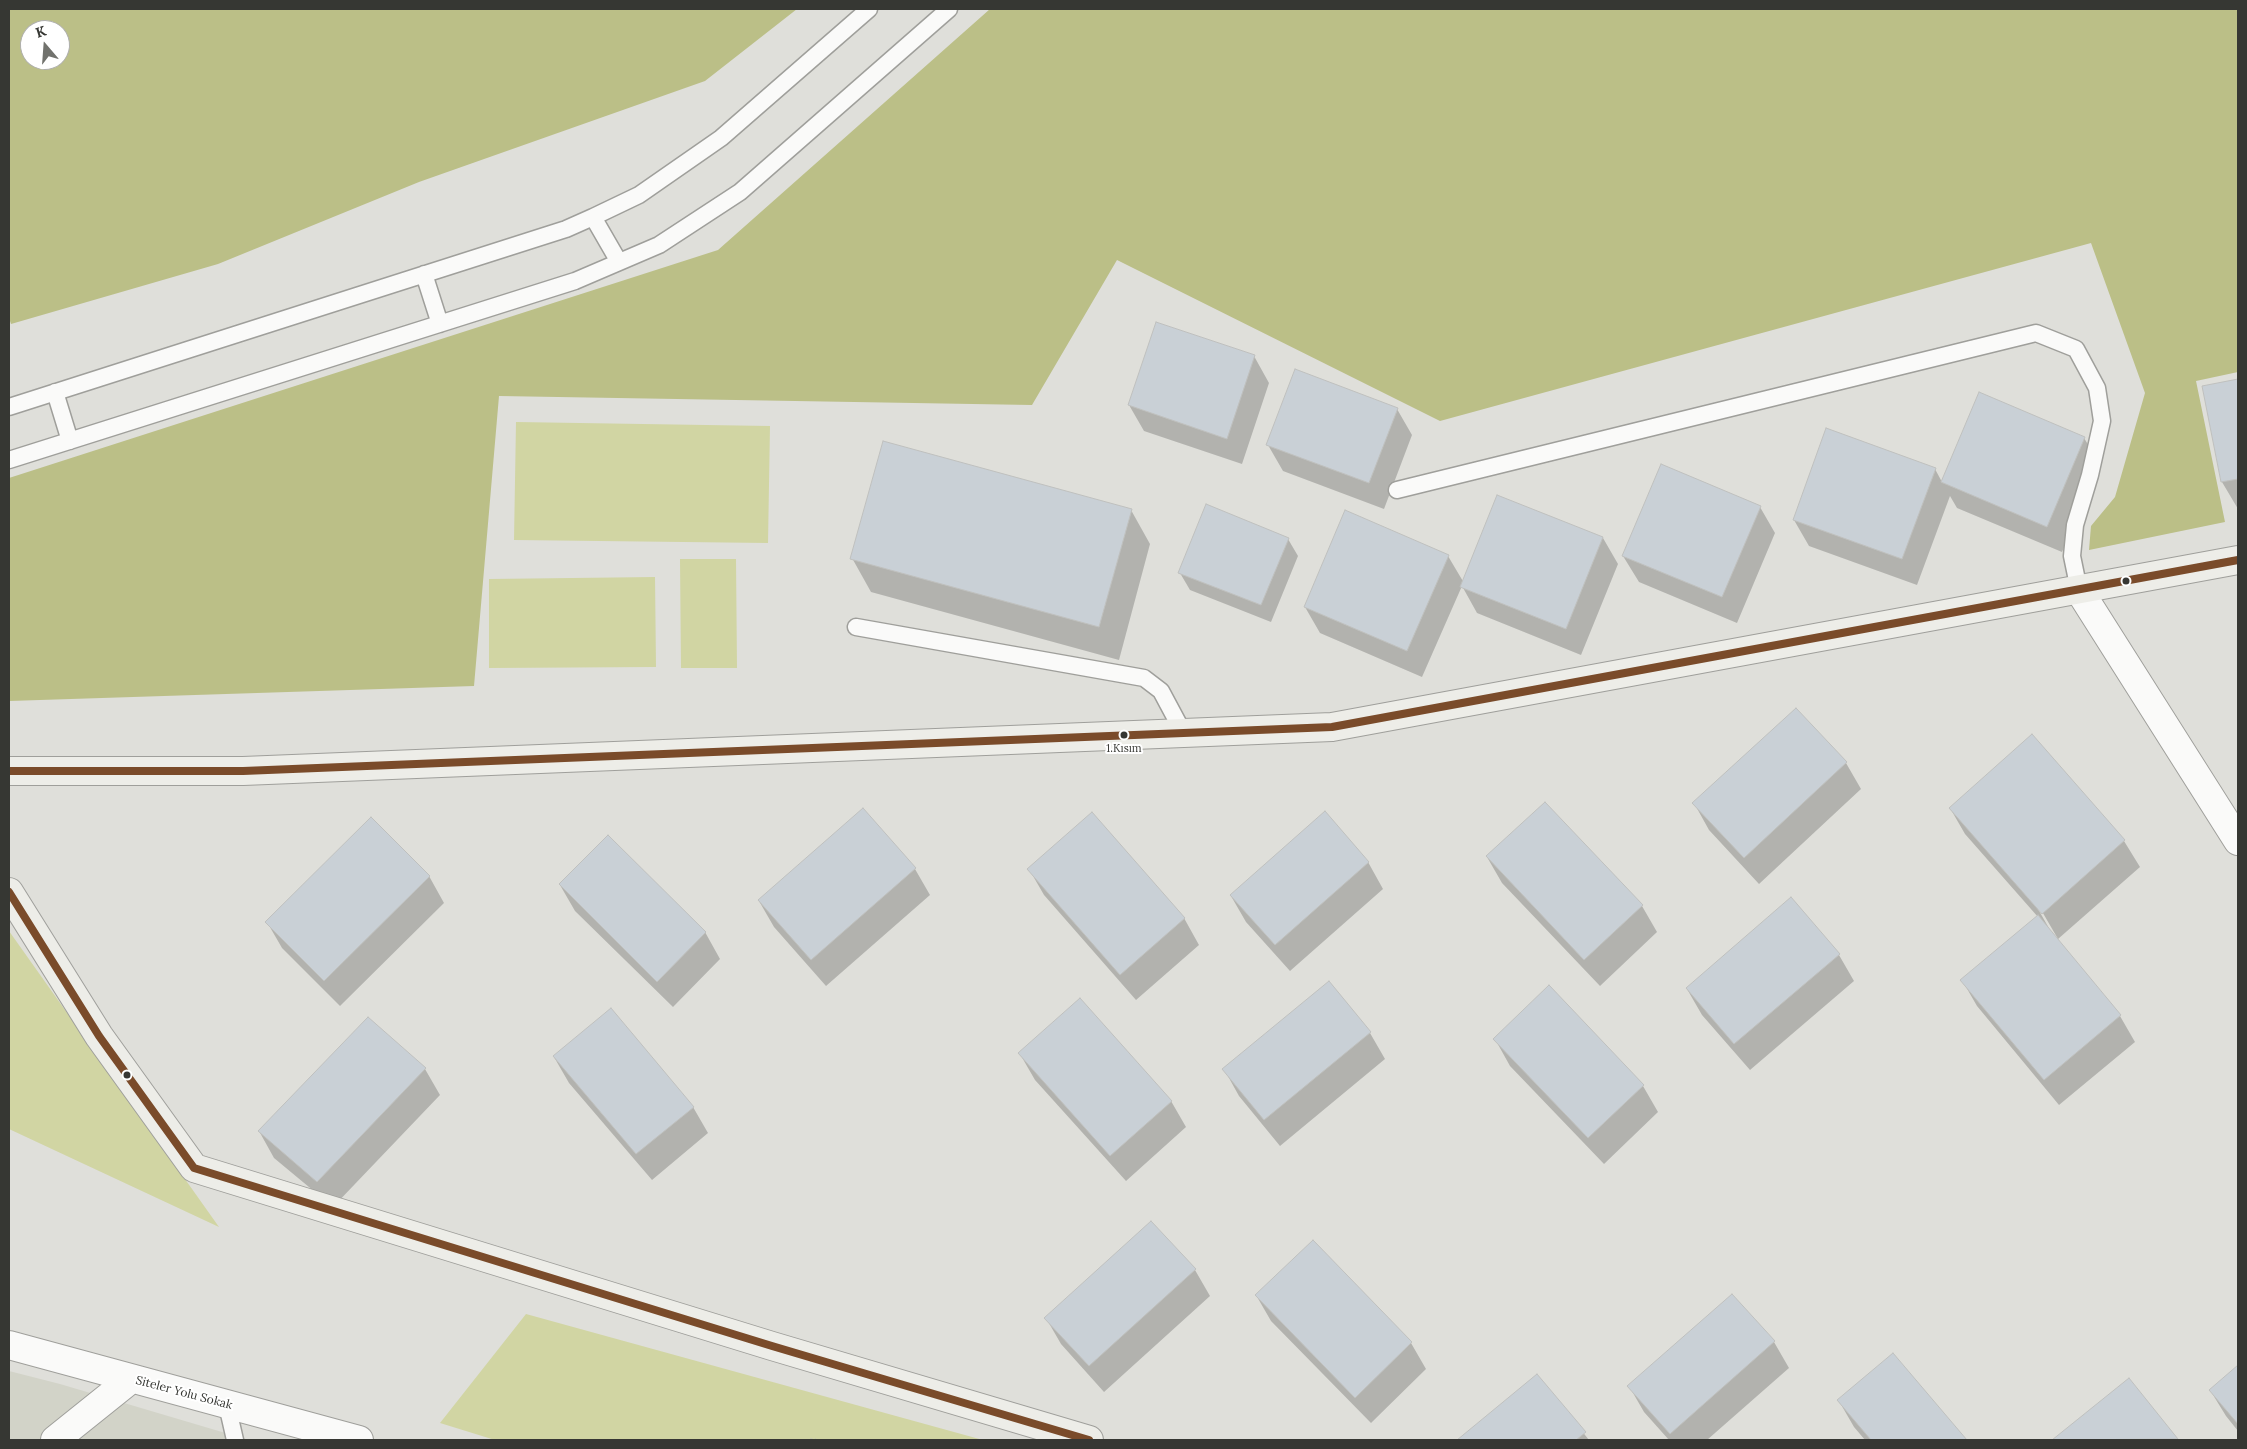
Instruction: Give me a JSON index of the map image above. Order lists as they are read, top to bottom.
{
  "streets": {
    "street": ["Siteler Yolu Sokak"]
  },
  "places": ["1.Kısım"],
  "north": "top"
}
